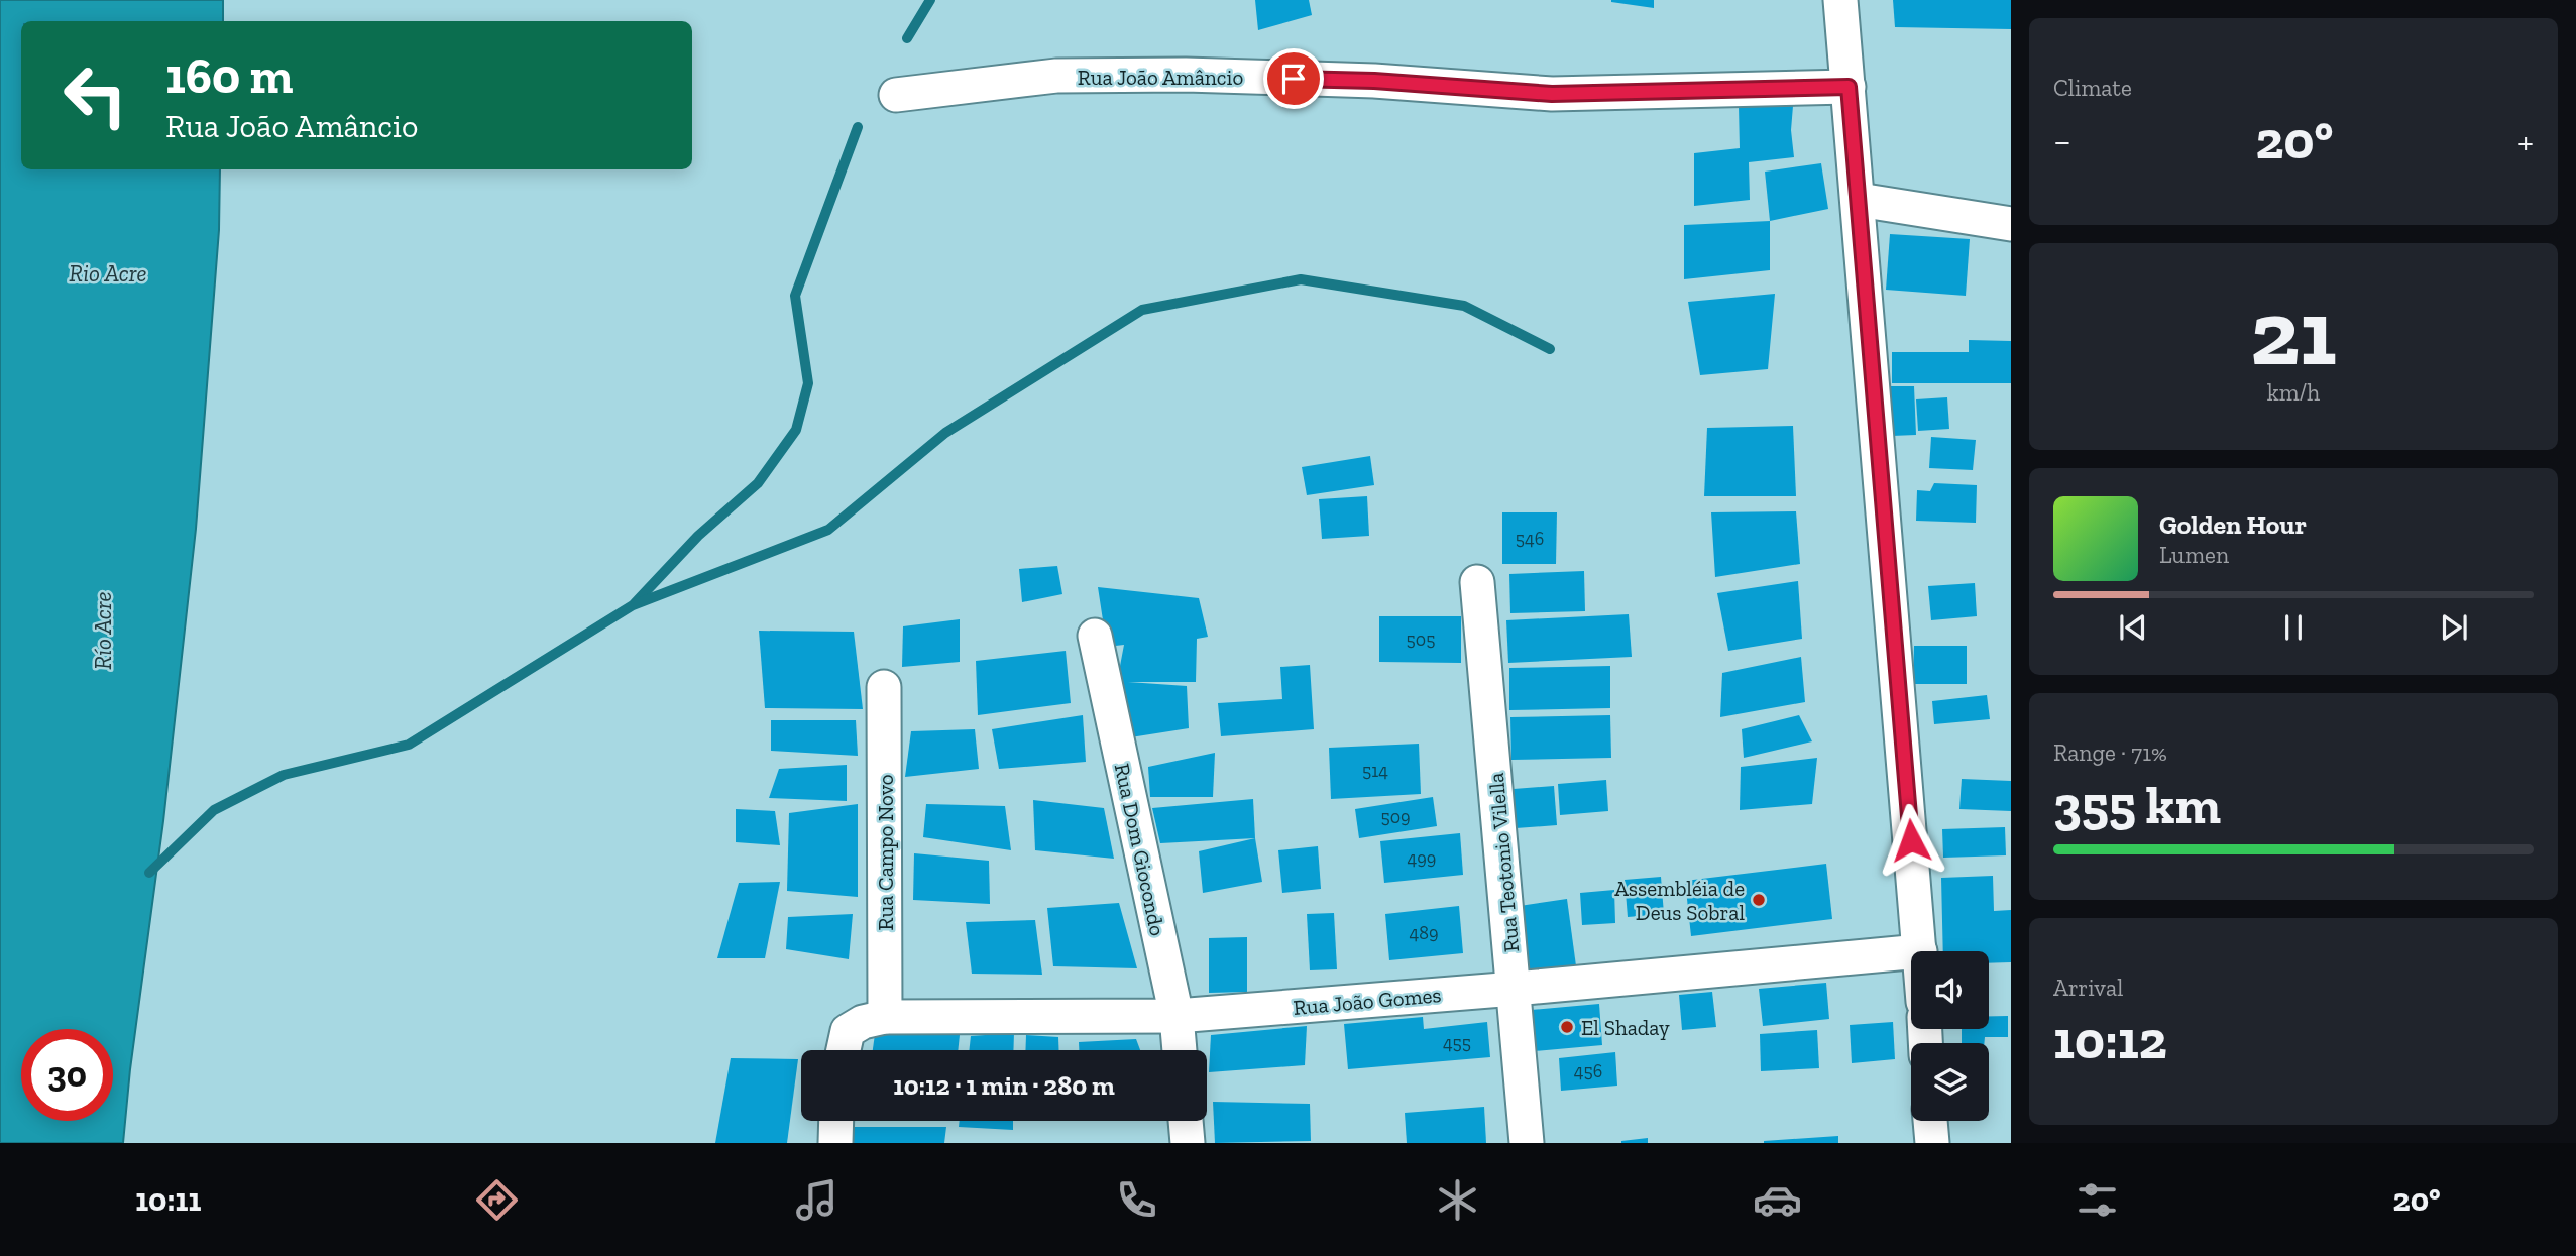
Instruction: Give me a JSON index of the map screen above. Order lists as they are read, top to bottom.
{
  "streets": {
    "street": [
      "Rua João Amâncio",
      "Rua Dom Giocondo",
      "Rua Campo Novo",
      "Rua Teotonio Vilella",
      "Rua João Gomes"
    ]
  },
  "crossings": [
    ["Rua Dom Giocondo", "Rua João Gomes"],
    ["Rua Campo Novo", "Rua João Gomes"],
    ["Rua Teotonio Vilella", "Rua João Gomes"]
  ],
  "water": ["Rio Acre", "Río Acre"],
  "places": ["Assembléia de Deus Sobral", "El Shaday"],
  "house_numbers": [
    "546",
    "505",
    "514",
    "509",
    "499",
    "489",
    "455",
    "456"
  ],
  "page": {
    "tile": [
      "Climate",
      ["21", "km/h"],
      ["Range · 71%", "355 km"],
      ["Arrival", "10:12"]
    ],
    "turn": ["160 m", "Rua João Amâncio"],
    "heat": ["−", "20°", "+"],
    "song": ["Golden Hour", "Lumen"],
    "limit": "30",
    "trip": "10:12 · 1 min · 280 m",
    "tabs": ["10:11", "20°"]
  }
}
